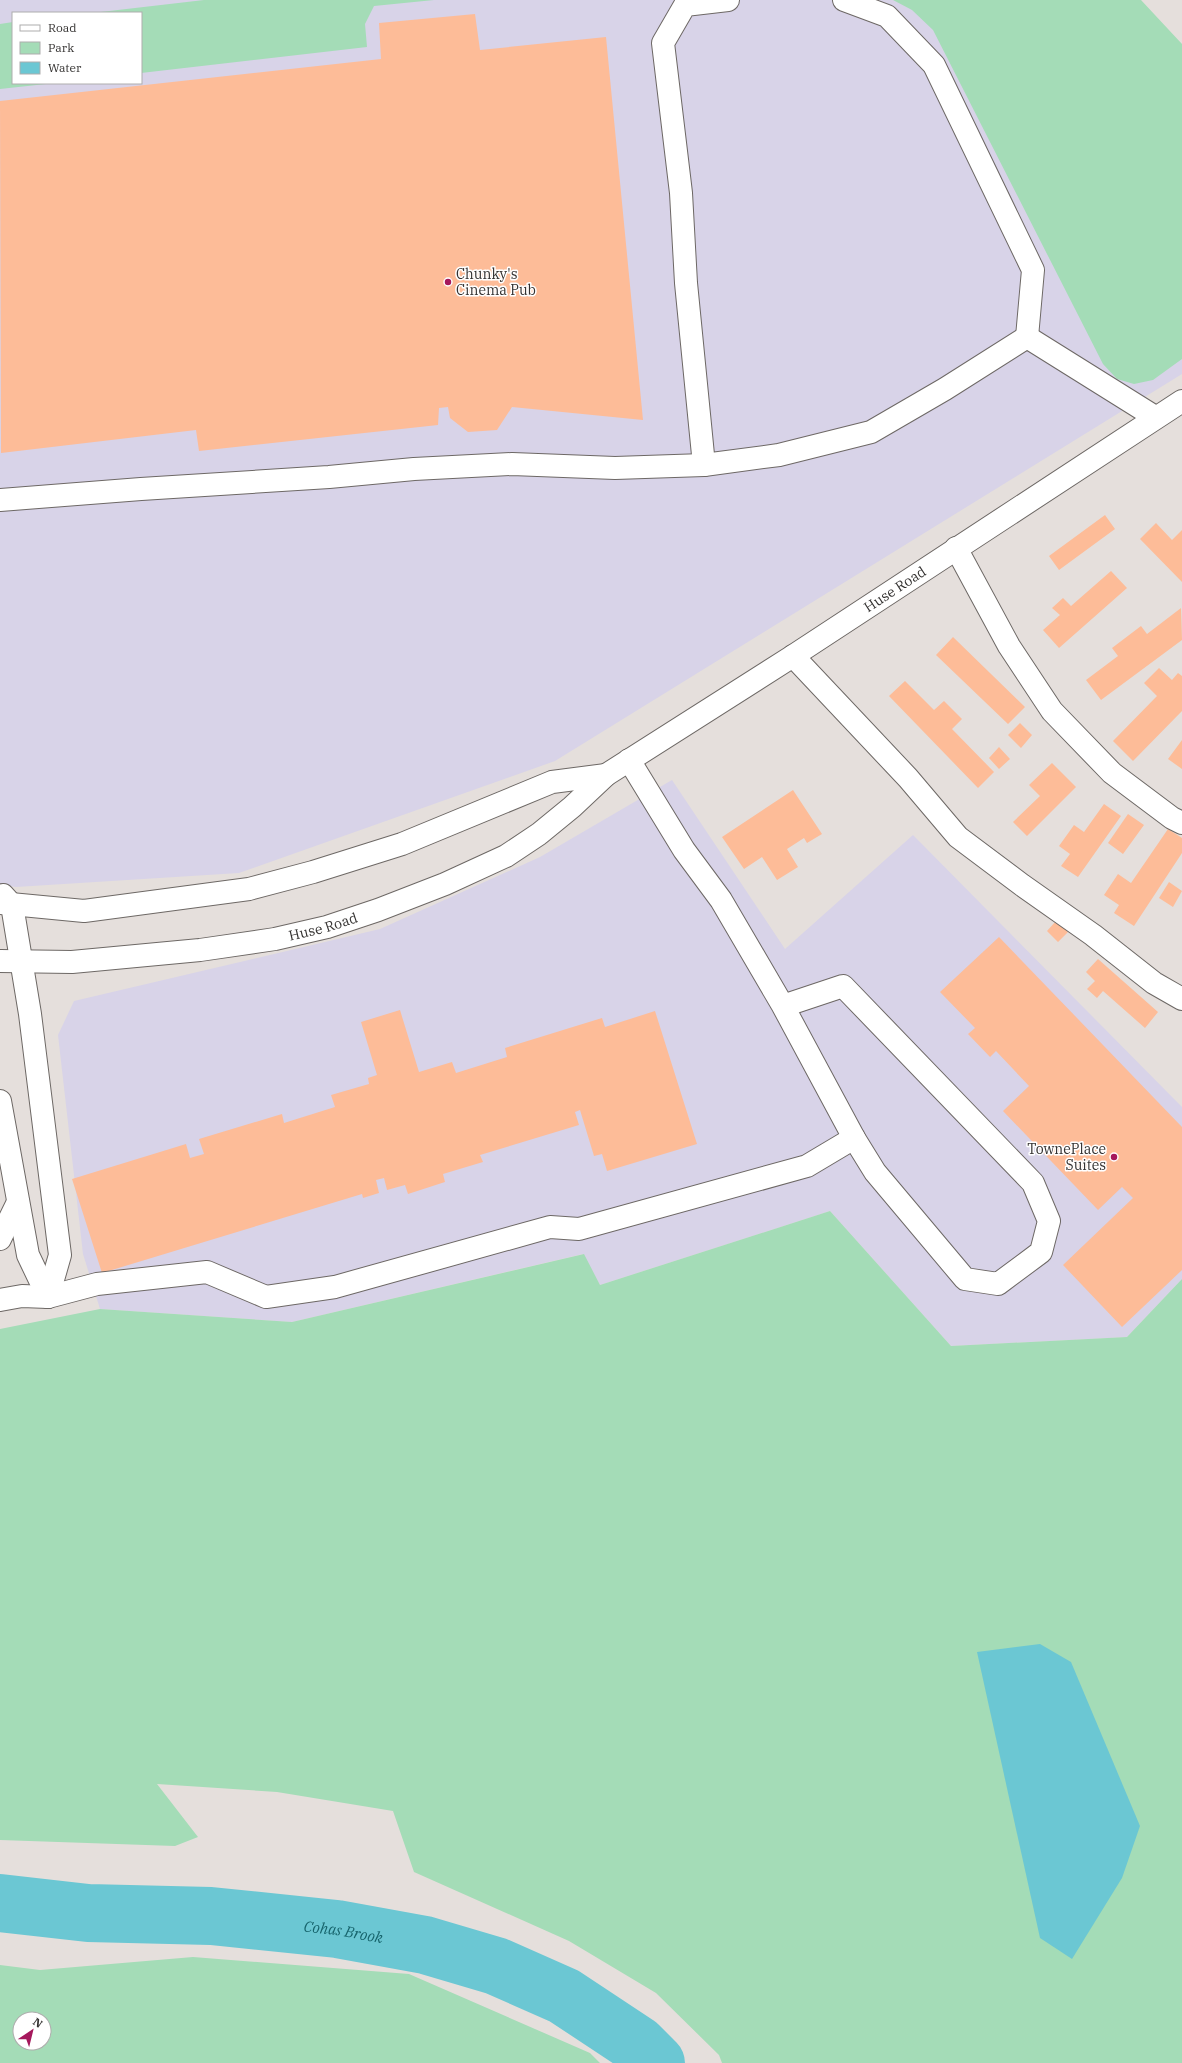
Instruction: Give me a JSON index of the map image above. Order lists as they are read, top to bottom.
{
  "streets": {
    "street": ["Huse Road"]
  },
  "water": ["Cohas Brook"],
  "places": ["Chunky's Cinema Pub", "TownePlace Suites"],
  "legend": ["Road", "Park", "Water"],
  "north": "top right"
}
